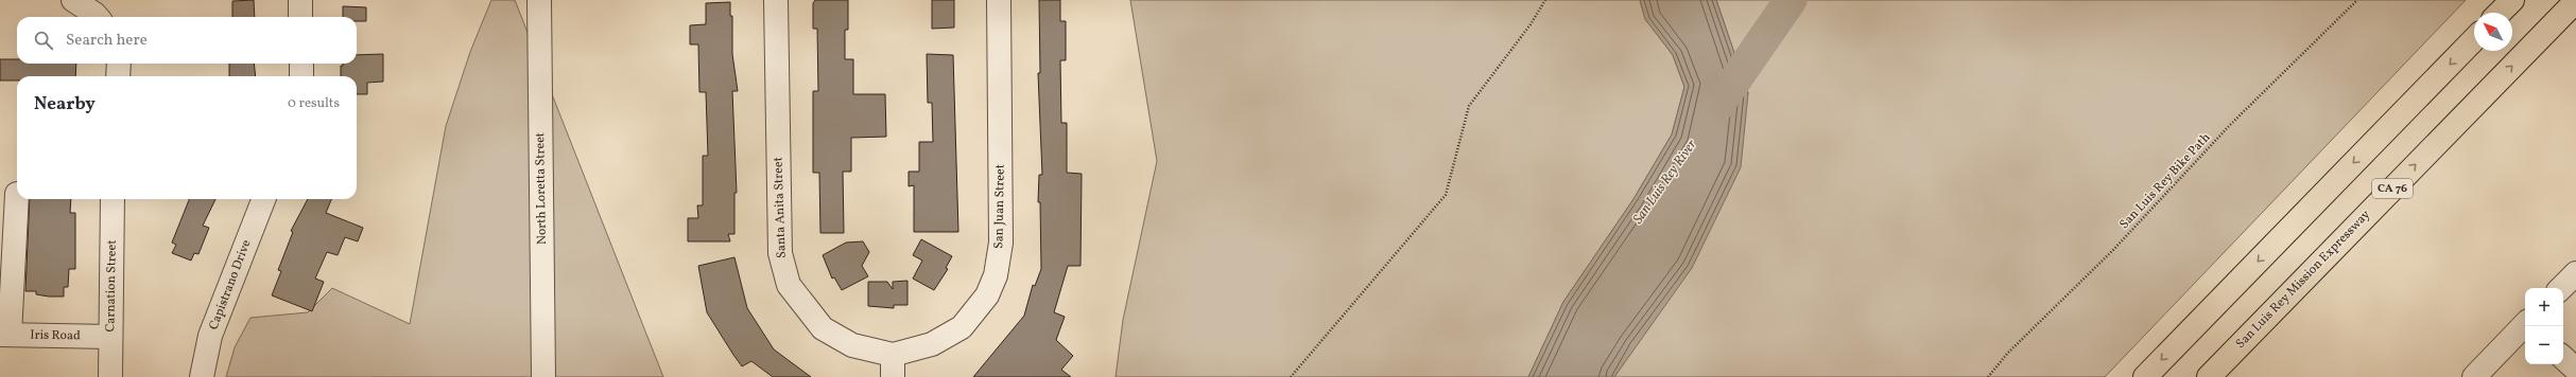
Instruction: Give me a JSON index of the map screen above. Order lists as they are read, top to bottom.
{
  "streets": {
    "highway": ["CA 76", "San Luis Rey Mission Expressway"],
    "street": [
      "North Loretta Street",
      "San Juan Street",
      "Santa Anita Street",
      "Capistrano Drive",
      "Carnation Street",
      "Iris Road"
    ],
    "path": ["San Luis Rey Bike Path"]
  },
  "crossings": [
    ["San Juan Street", "Santa Anita Street"],
    ["Carnation Street", "Iris Road"]
  ],
  "water": ["San Luis Rey River"],
  "north": "top left",
  "page": {
    "search": "Search here",
    "heading": ["Nearby", "0 results"],
    "map_buttons": ["+", "−"]
  }
}
